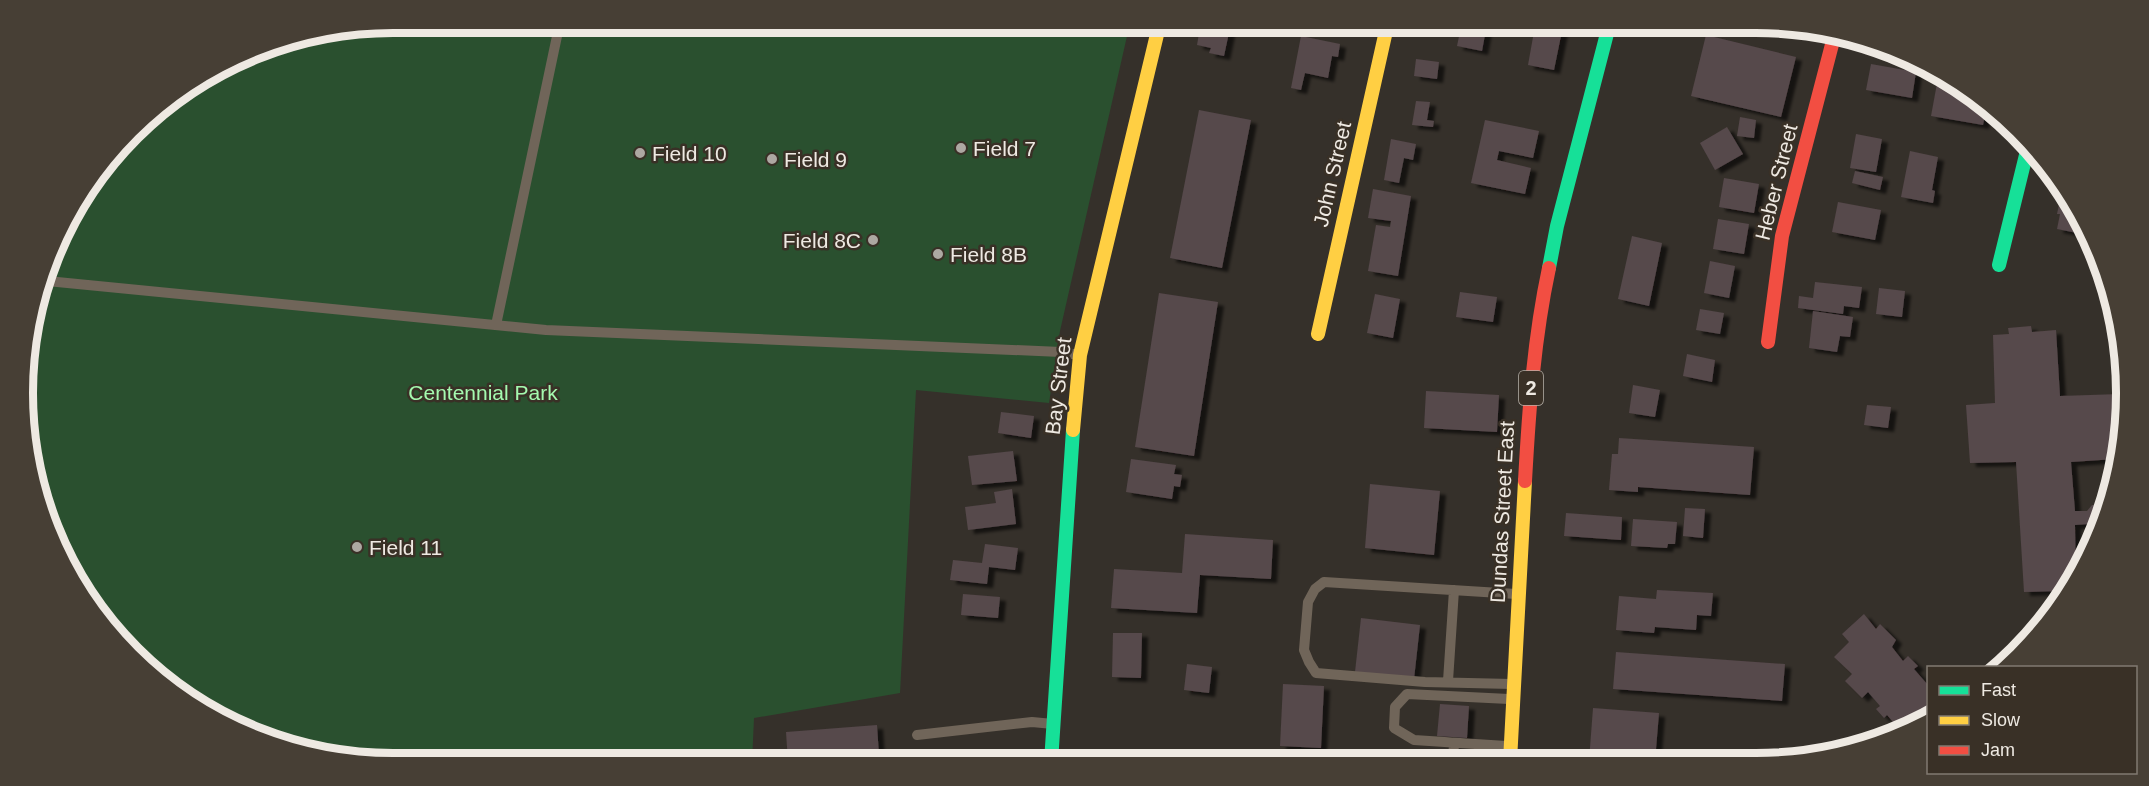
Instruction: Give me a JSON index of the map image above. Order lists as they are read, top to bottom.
{
  "streets": {
    "street": [
      "John Street",
      "Heber Street",
      "Bay Street",
      "2",
      "Dundas Street East"
    ]
  },
  "parks": ["Centennial Park"],
  "places": [
    "Field 7",
    "Field 10",
    "Field 9",
    "Field 8C",
    "Field 8B",
    "Field 11"
  ],
  "legend": ["Fast", "Slow", "Jam"]
}
